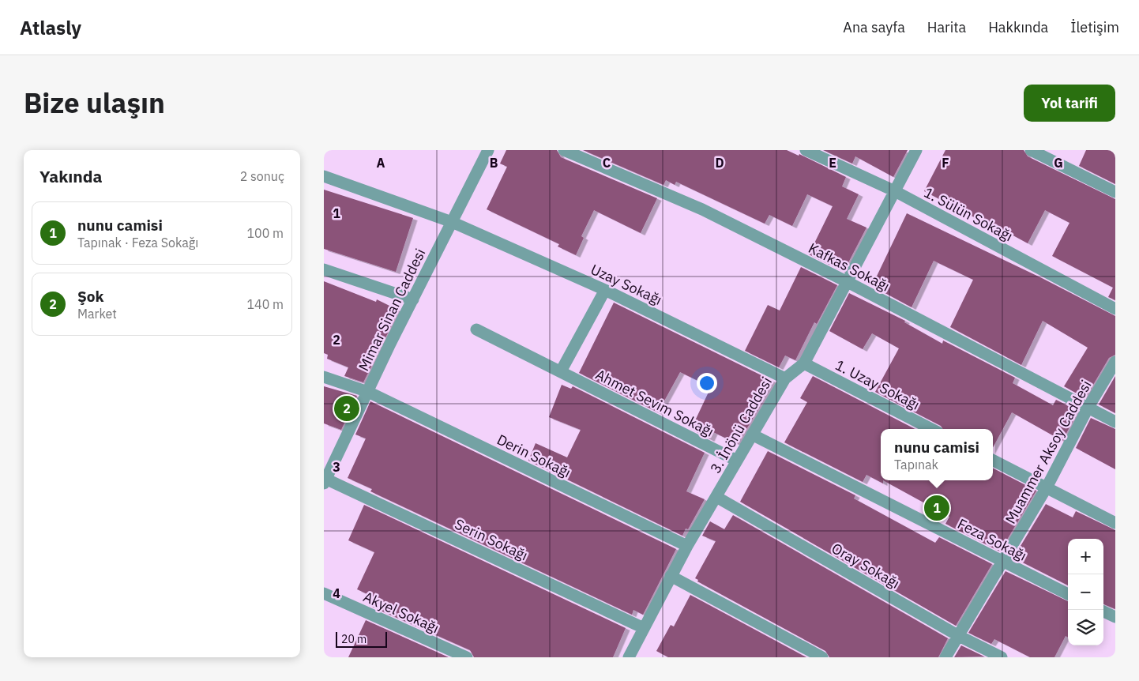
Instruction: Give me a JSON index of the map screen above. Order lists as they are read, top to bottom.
{
  "streets": {
    "street": [
      "1. Sülün Sokağı",
      "Kafkas Sokağı",
      "Uzay Sokağı",
      "Mimar Sinan Caddesi",
      "1. Uzay Sokağı",
      "Ahmet Sevim Sokağı",
      "3. İnönü Caddesi",
      "Muammer Aksoy Caddesi",
      "Derin Sokağı",
      "Serin Sokağı",
      "Feza Sokağı",
      "Oray Sokağı",
      "Akyel Sokağı"
    ]
  },
  "crossings": [
    ["1. Sülün Sokağı", "3. İnönü Caddesi"],
    ["Kafkas Sokağı", "3. İnönü Caddesi"],
    ["Kafkas Sokağı", "Muammer Aksoy Caddesi"],
    ["Uzay Sokağı", "Mimar Sinan Caddesi"],
    ["Uzay Sokağı", "3. İnönü Caddesi"],
    ["Mimar Sinan Caddesi", "Derin Sokağı"],
    ["Mimar Sinan Caddesi", "Serin Sokağı"],
    ["1. Uzay Sokağı", "3. İnönü Caddesi"],
    ["Ahmet Sevim Sokağı", "3. İnönü Caddesi"],
    ["3. İnönü Caddesi", "Derin Sokağı"],
    ["3. İnönü Caddesi", "Serin Sokağı"],
    ["3. İnönü Caddesi", "Feza Sokağı"],
    ["3. İnönü Caddesi", "Oray Sokağı"],
    ["Muammer Aksoy Caddesi", "Feza Sokağı"],
    ["Muammer Aksoy Caddesi", "Oray Sokağı"]
  ],
  "scale_bar": "20 m",
  "page": {
    "header": "Atlasly",
    "nav": [
      "Ana sayfa",
      "Harita",
      "Hakkında",
      "İletişim"
    ],
    "title": "Bize ulaşın",
    "buttons": "Yol tarifi",
    "heading": ["Yakında", "2 sonuç"],
    "list": [
      {
        "mark": "1",
        "name": "nunu camisi",
        "note": "Tapınak · Feza Sokağı",
        "value": "100 m"
      },
      {
        "mark": "2",
        "name": "Şok",
        "note": "Market",
        "value": "140 m"
      }
    ],
    "pins": ["2", "1"],
    "popup": ["nunu camisi", "Tapınak"],
    "map_buttons": ["+", "−"],
    "scale": "20 m"
  },
  "grid": {
    "columns": [
      "A",
      "B",
      "C",
      "D",
      "E",
      "F",
      "G"
    ],
    "rows": [
      "1",
      "2",
      "3",
      "4"
    ]
  }
}
